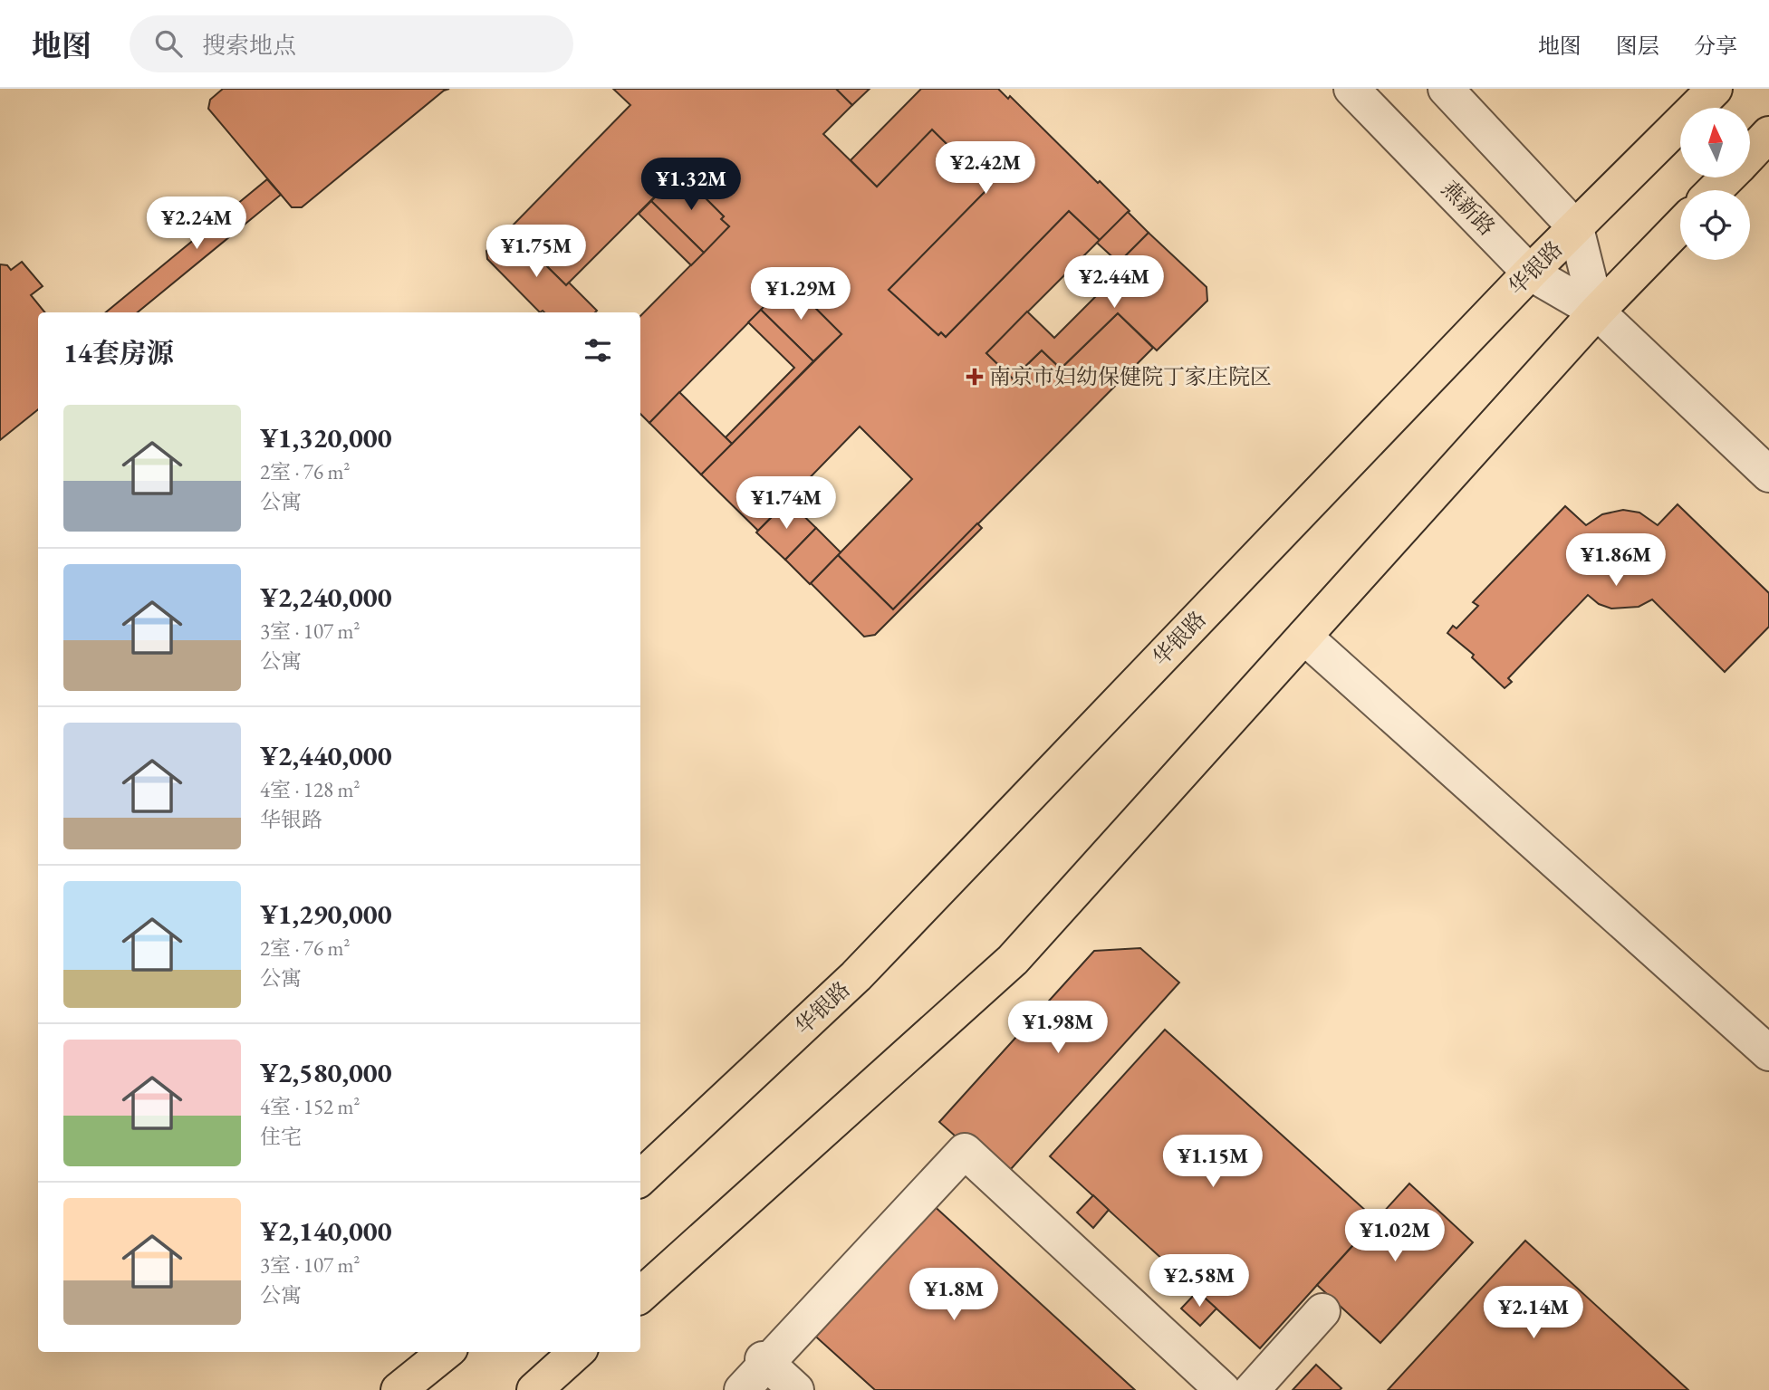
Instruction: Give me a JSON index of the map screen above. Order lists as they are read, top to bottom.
{
  "streets": {
    "main road": ["华银路"],
    "street": ["燕新路"]
  },
  "crossings": [
    ["燕新路", "华银路"]
  ],
  "places": {
    "health": ["南京市妇幼保健院丁家庄院区"]
  },
  "north": "top",
  "page": {
    "header": "地图",
    "search": "搜索地点",
    "nav": ["地图", "图层", "分享"],
    "price": [
      "¥2.42M",
      "¥1.32M",
      "¥2.24M",
      "¥1.75M",
      "¥2.44M",
      "¥1.29M",
      "¥1.74M",
      "¥1.86M",
      "¥1.98M",
      "¥1.15M",
      "¥1.02M",
      "¥2.58M",
      "¥1.8M",
      "¥2.14M"
    ],
    "heading": "14套房源",
    "list": [
      {
        "name": "¥1,320,000",
        "note": "2室 · 76 m² · 公寓"
      },
      {
        "name": "¥2,240,000",
        "note": "3室 · 107 m² · 公寓"
      },
      {
        "name": "¥2,440,000",
        "note": "4室 · 128 m² · 华银路"
      },
      {
        "name": "¥1,290,000",
        "note": "2室 · 76 m² · 公寓"
      },
      {
        "name": "¥2,580,000",
        "note": "4室 · 152 m² · 住宅"
      },
      {
        "name": "¥2,140,000",
        "note": "3室 · 107 m² · 公寓"
      }
    ]
  }
}
